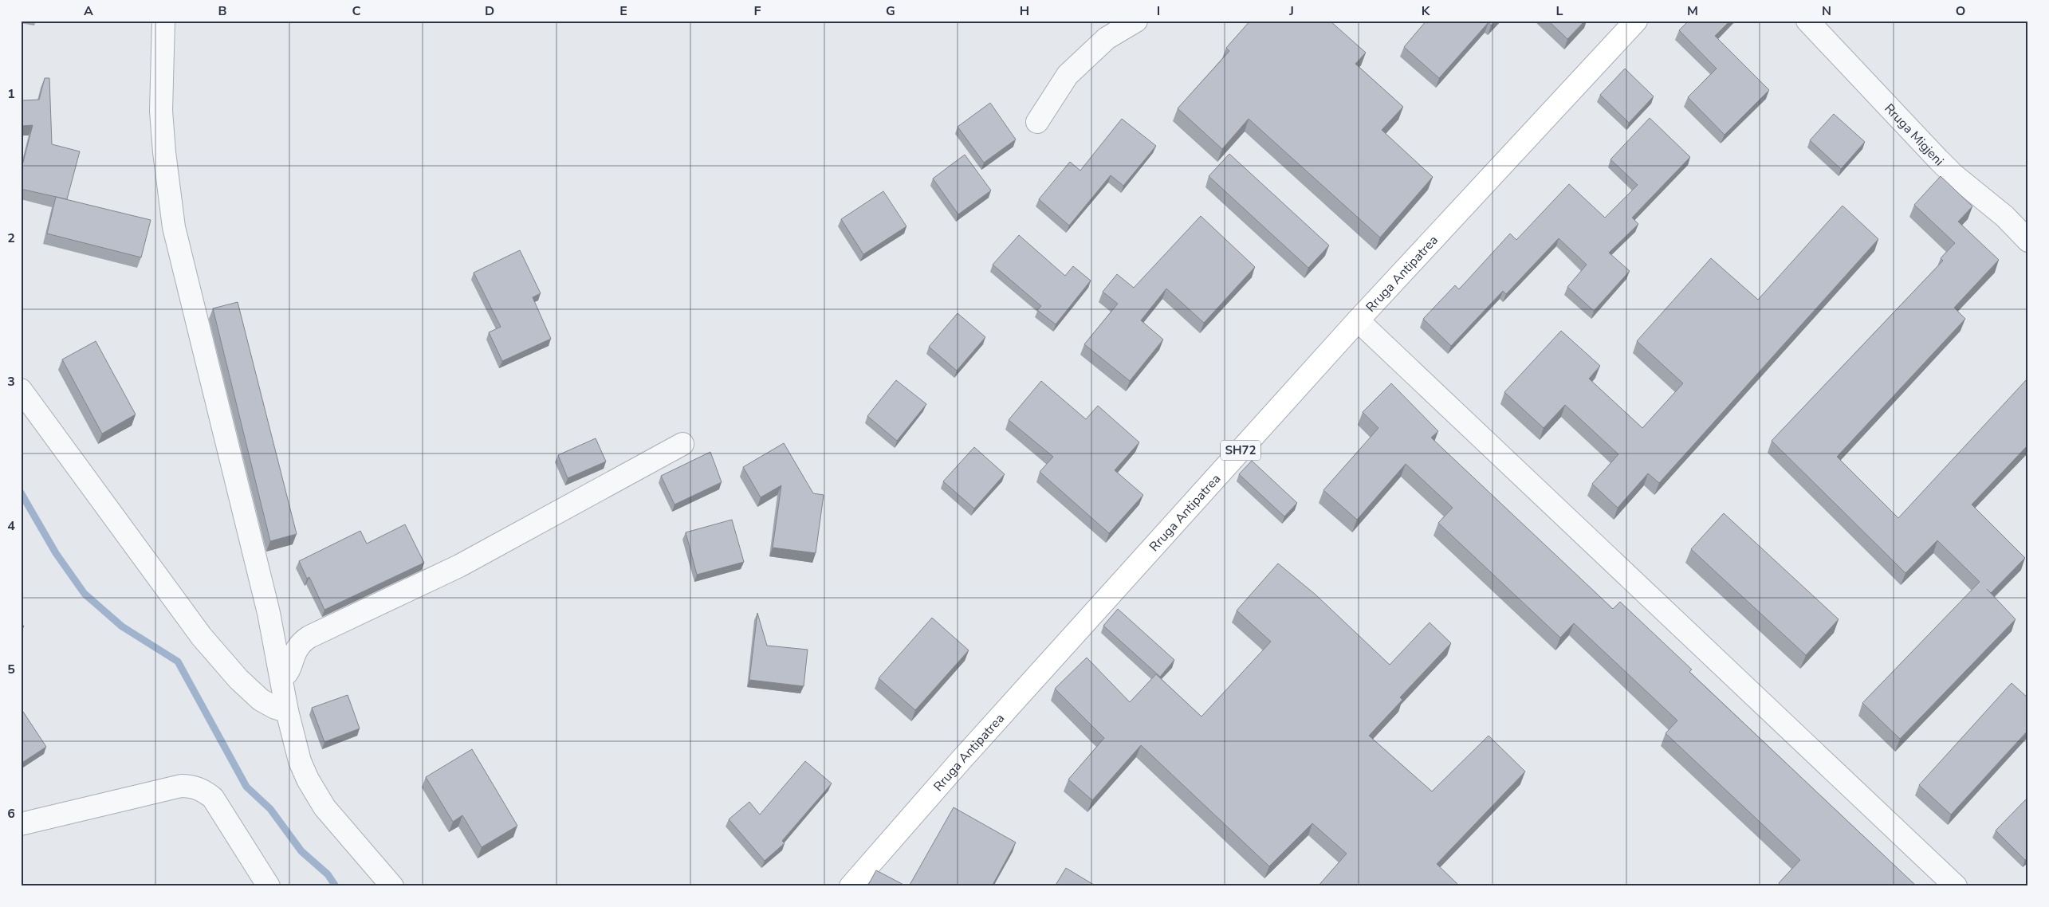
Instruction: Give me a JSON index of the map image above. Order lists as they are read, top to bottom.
{
  "streets": {
    "main road": ["Rruga Antipatrea", "SH72"],
    "street": ["Rruga Migjeni"]
  },
  "grid": {
    "columns": [
      "A",
      "B",
      "C",
      "D",
      "E",
      "F",
      "G",
      "H",
      "I",
      "J",
      "K",
      "L",
      "M",
      "N",
      "O"
    ],
    "rows": [
      "1",
      "2",
      "3",
      "4",
      "5",
      "6"
    ]
  }
}
